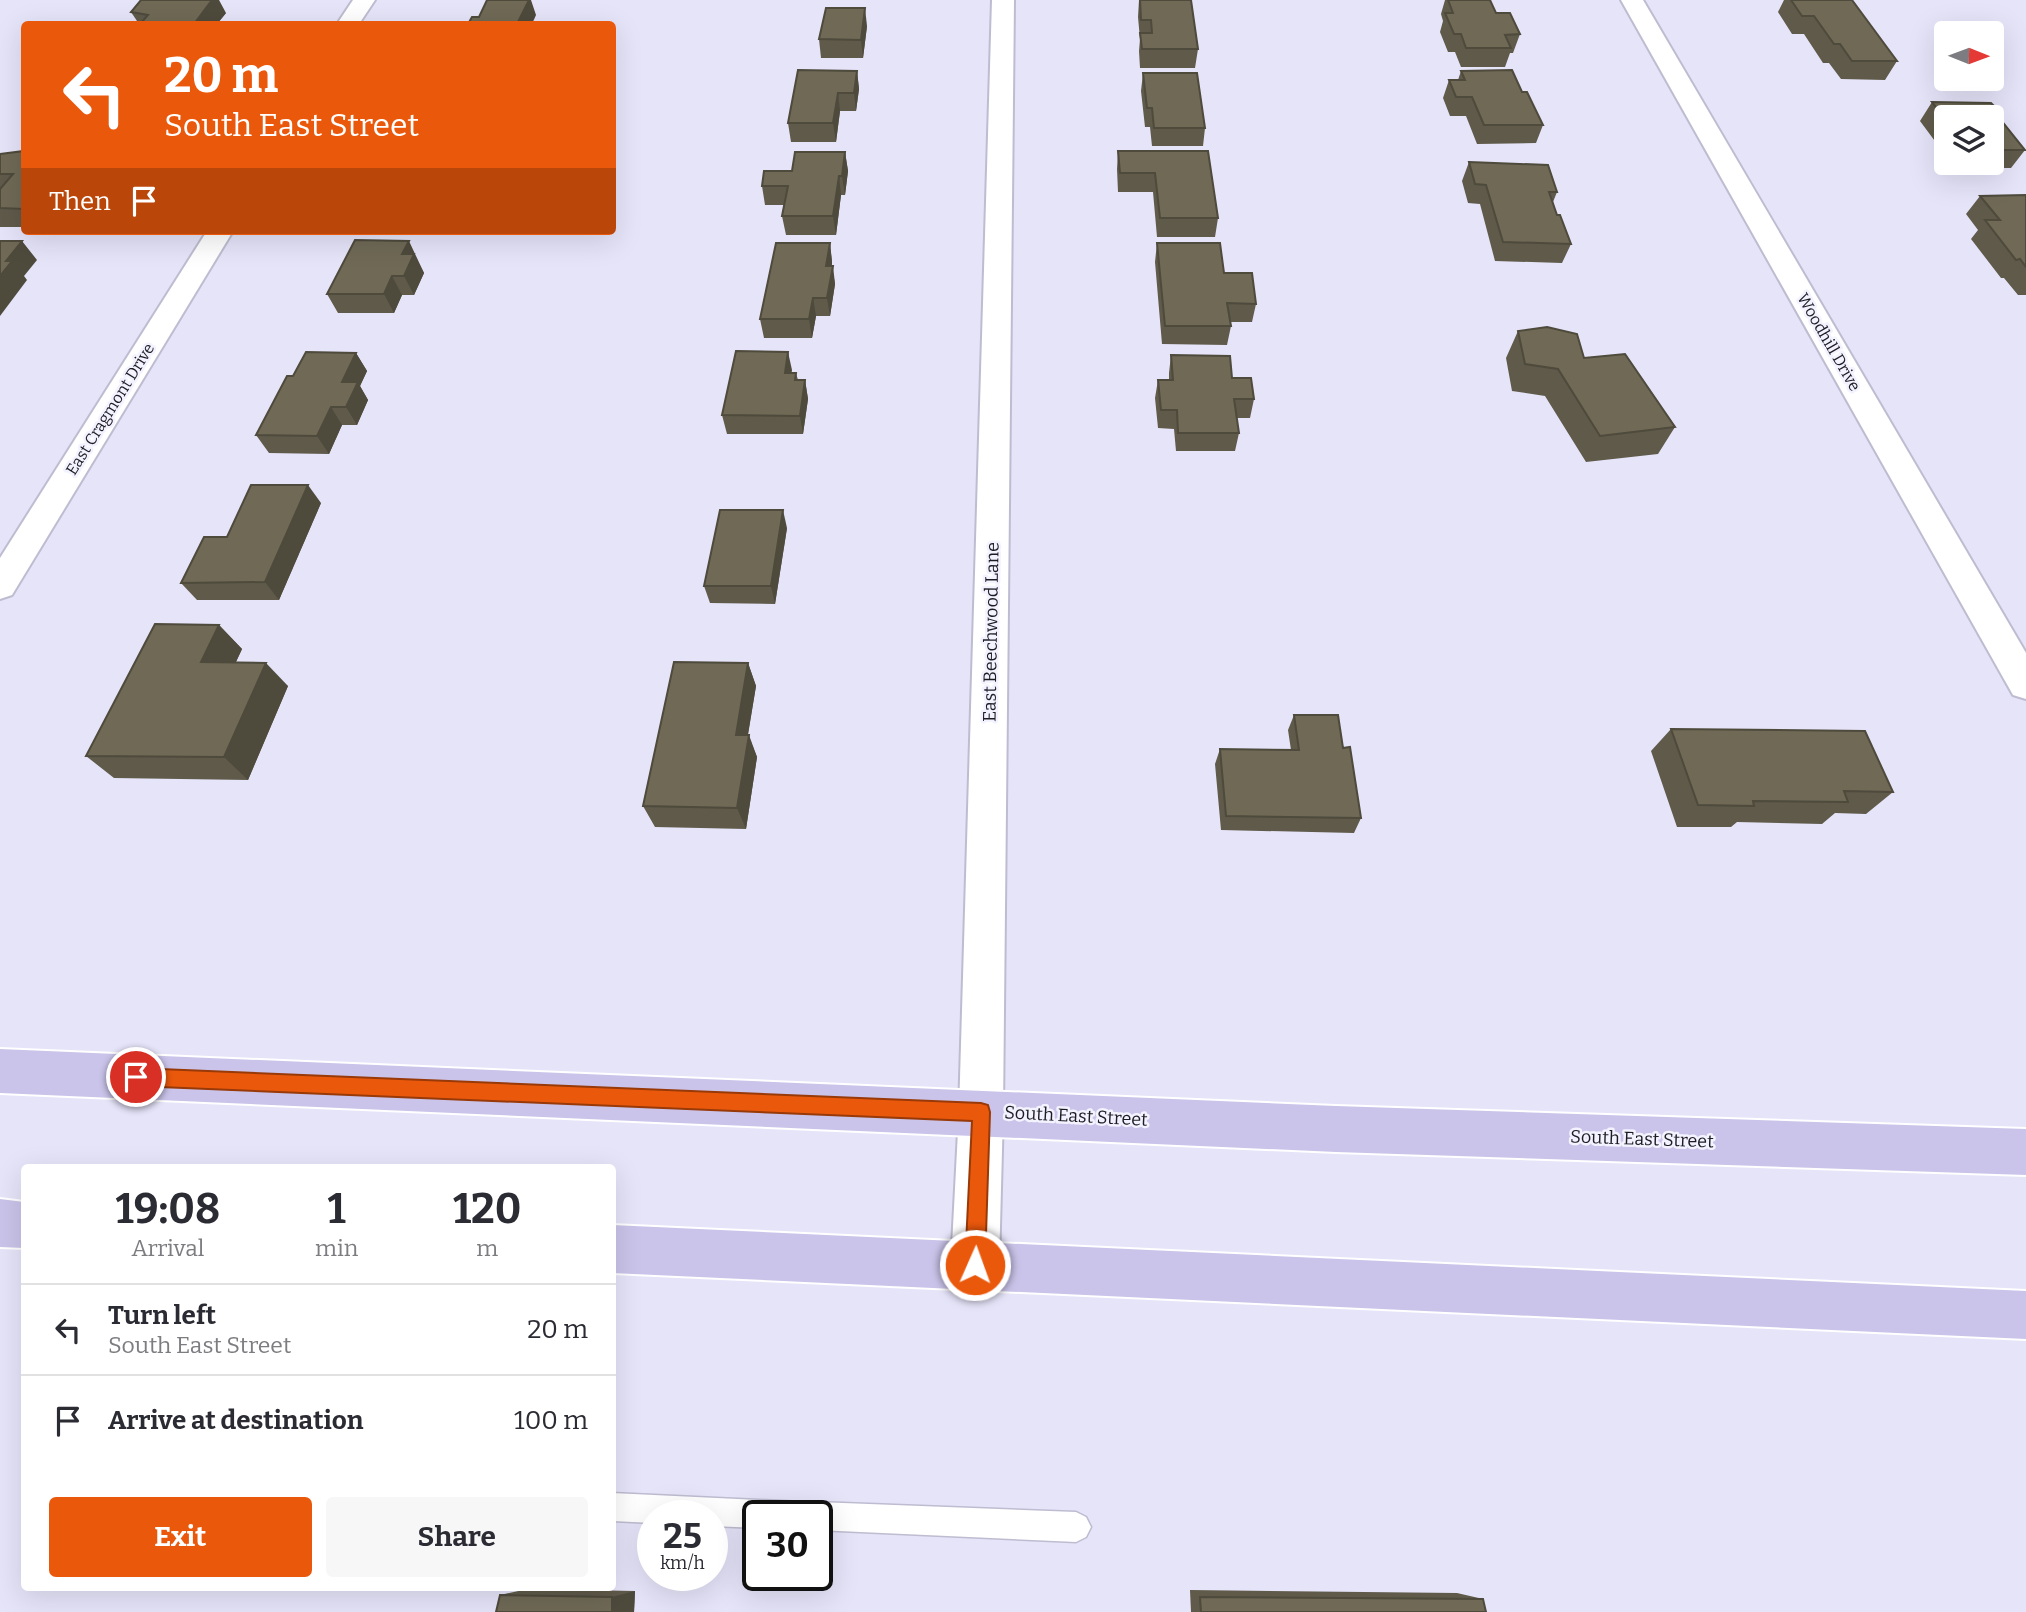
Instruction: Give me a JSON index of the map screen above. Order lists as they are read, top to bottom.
{
  "streets": {
    "main road": ["South East Street"],
    "street": ["Woodhill Drive", "East Cragmont Drive", "East Beechwood Lane"]
  },
  "crossings": [
    ["East Beechwood Lane", "South East Street"]
  ],
  "north": "right",
  "page": {
    "turn": ["20 m", "South East Street"],
    "then": "Then",
    "eta": [
      "19:08",
      "Arrival",
      "1",
      "min",
      "120",
      "m"
    ],
    "list": [
      {
        "name": "Turn left",
        "note": "South East Street",
        "value": "20 m"
      },
      {
        "name": "Arrive at destination",
        "value": "100 m"
      }
    ],
    "buttons": ["Exit", "Share"],
    "speed": "25 km/h",
    "limit": "30"
  }
}
